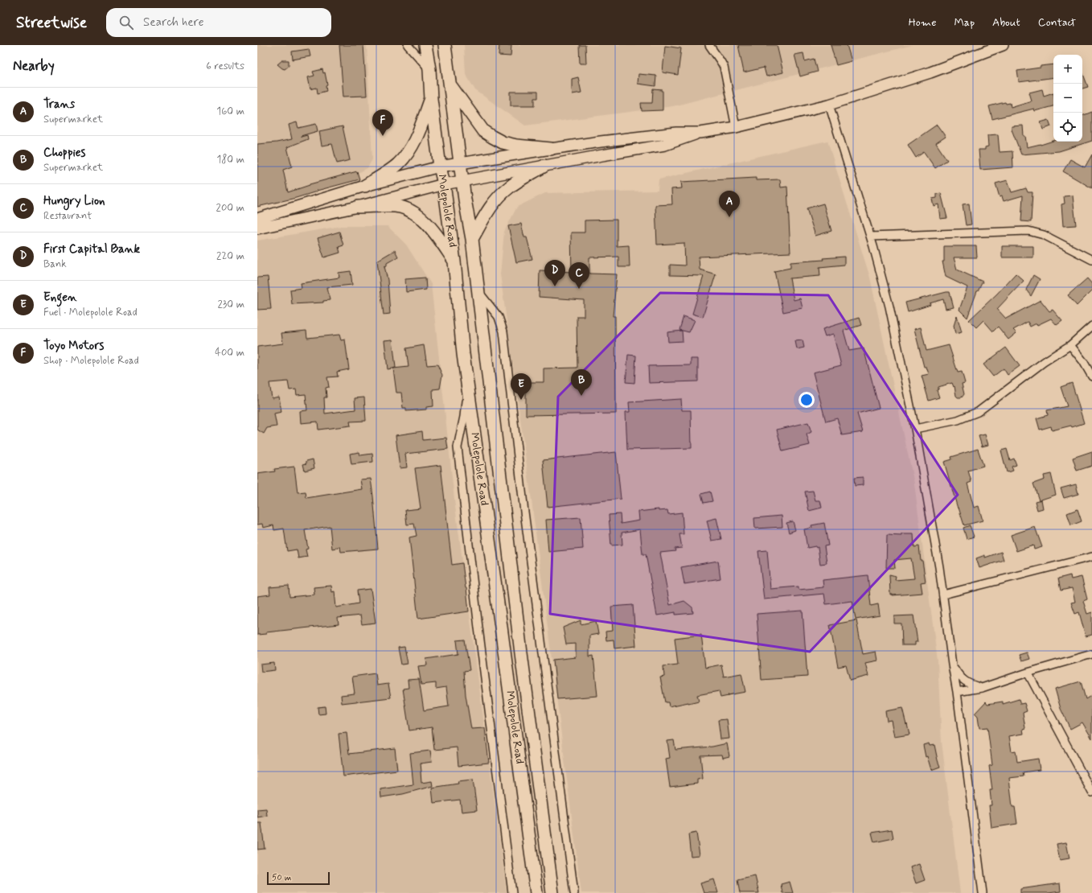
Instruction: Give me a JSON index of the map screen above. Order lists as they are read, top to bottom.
{
  "streets": {
    "main road": ["Molepolole Road"]
  },
  "scale_bar": "50 m",
  "page": {
    "header": "Streetwise",
    "search": "Search here",
    "nav": [
      "Home",
      "Map",
      "About",
      "Contact"
    ],
    "heading": ["Nearby", "6 results"],
    "map_buttons": ["+", "−"],
    "list": [
      {
        "mark": "A",
        "name": "Trans",
        "note": "Supermarket",
        "value": "160 m"
      },
      {
        "mark": "B",
        "name": "Choppies",
        "note": "Supermarket",
        "value": "180 m"
      },
      {
        "mark": "C",
        "name": "Hungry Lion",
        "note": "Restaurant",
        "value": "200 m"
      },
      {
        "mark": "D",
        "name": "First Capital Bank",
        "note": "Bank",
        "value": "220 m"
      },
      {
        "mark": "E",
        "name": "Engen",
        "note": "Fuel · Molepolole Road",
        "value": "230 m"
      },
      {
        "mark": "F",
        "name": "Toyo Motors",
        "note": "Shop · Molepolole Road",
        "value": "400 m"
      }
    ],
    "pins": [
      "F",
      "A",
      "D",
      "C",
      "B",
      "E"
    ],
    "scale": "50 m"
  }
}
